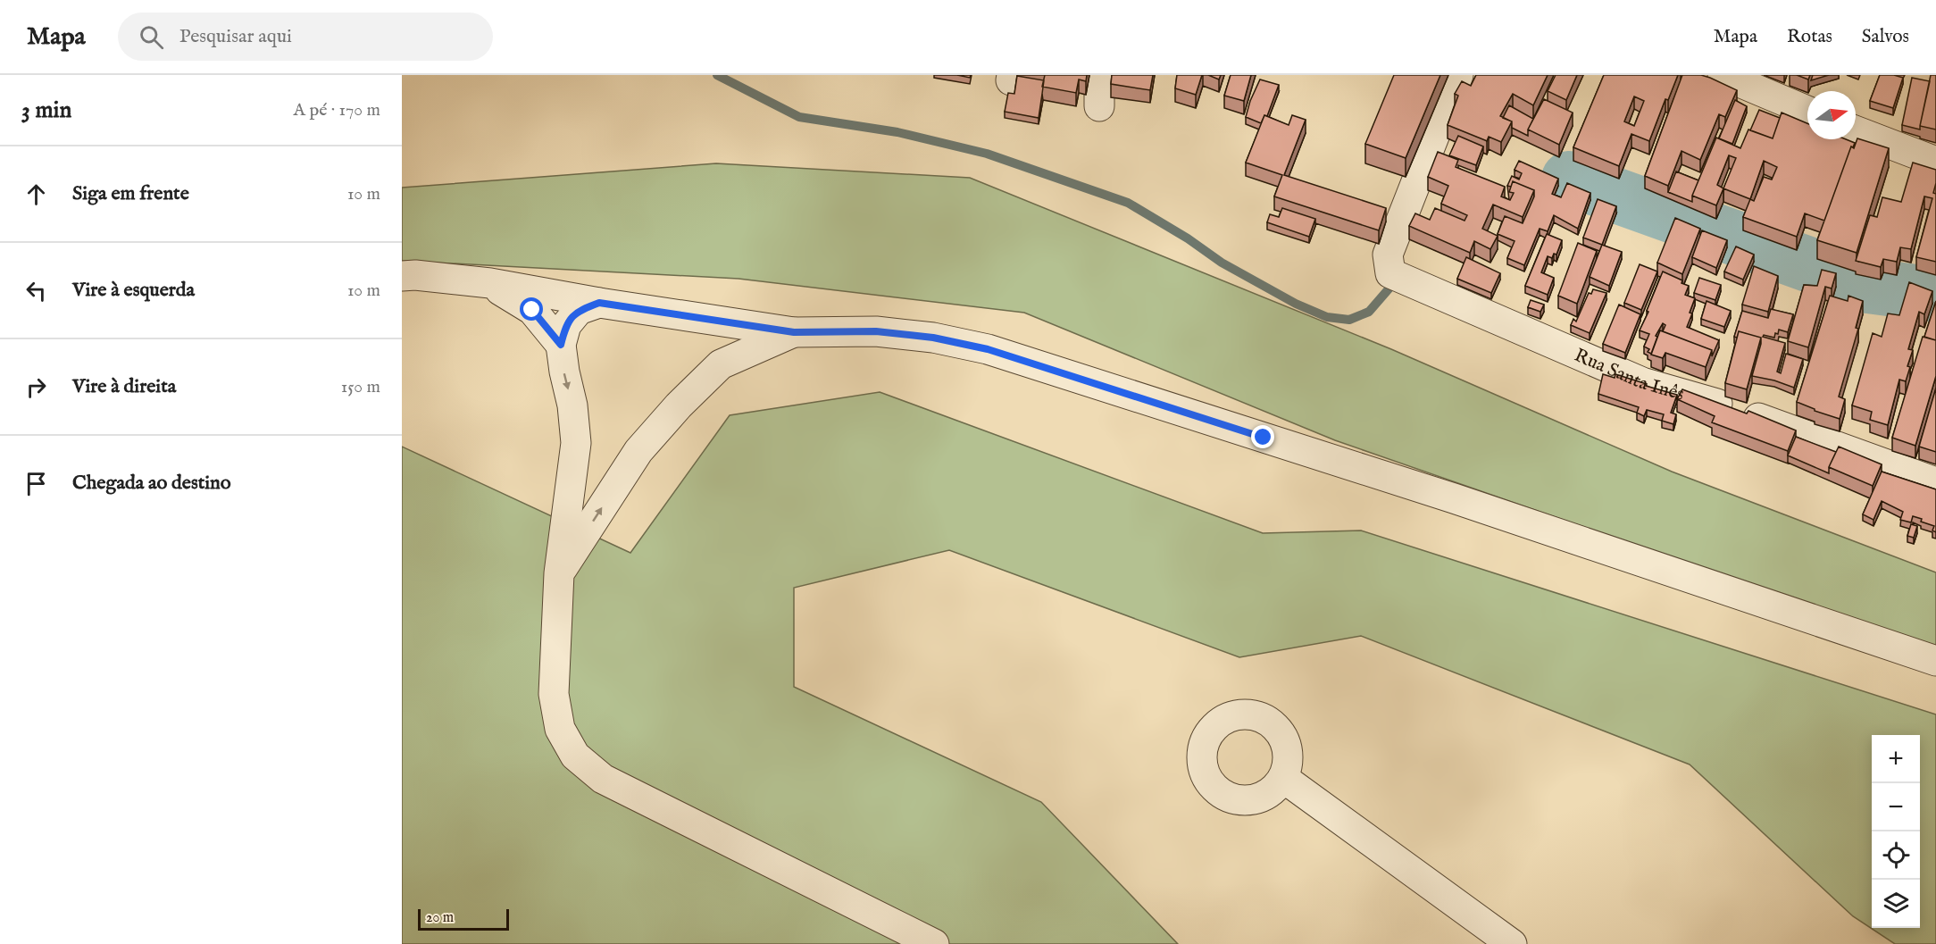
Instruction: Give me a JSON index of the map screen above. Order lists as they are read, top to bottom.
{
  "streets": {
    "street": ["Rua Santa Inês"]
  },
  "scale_bar": "20 m",
  "north": "right",
  "page": {
    "header": "Mapa",
    "search": "Pesquisar aqui",
    "nav": ["Mapa", "Rotas", "Salvos"],
    "heading": ["3 min", "A pé · 170 m"],
    "list": [
      ["Siga em frente", "10 m"],
      ["Vire à esquerda", "10 m"],
      ["Vire à direita", "150 m"],
      "Chegada ao destino"
    ],
    "map_buttons": ["+", "−"],
    "scale": "20 m"
  }
}
